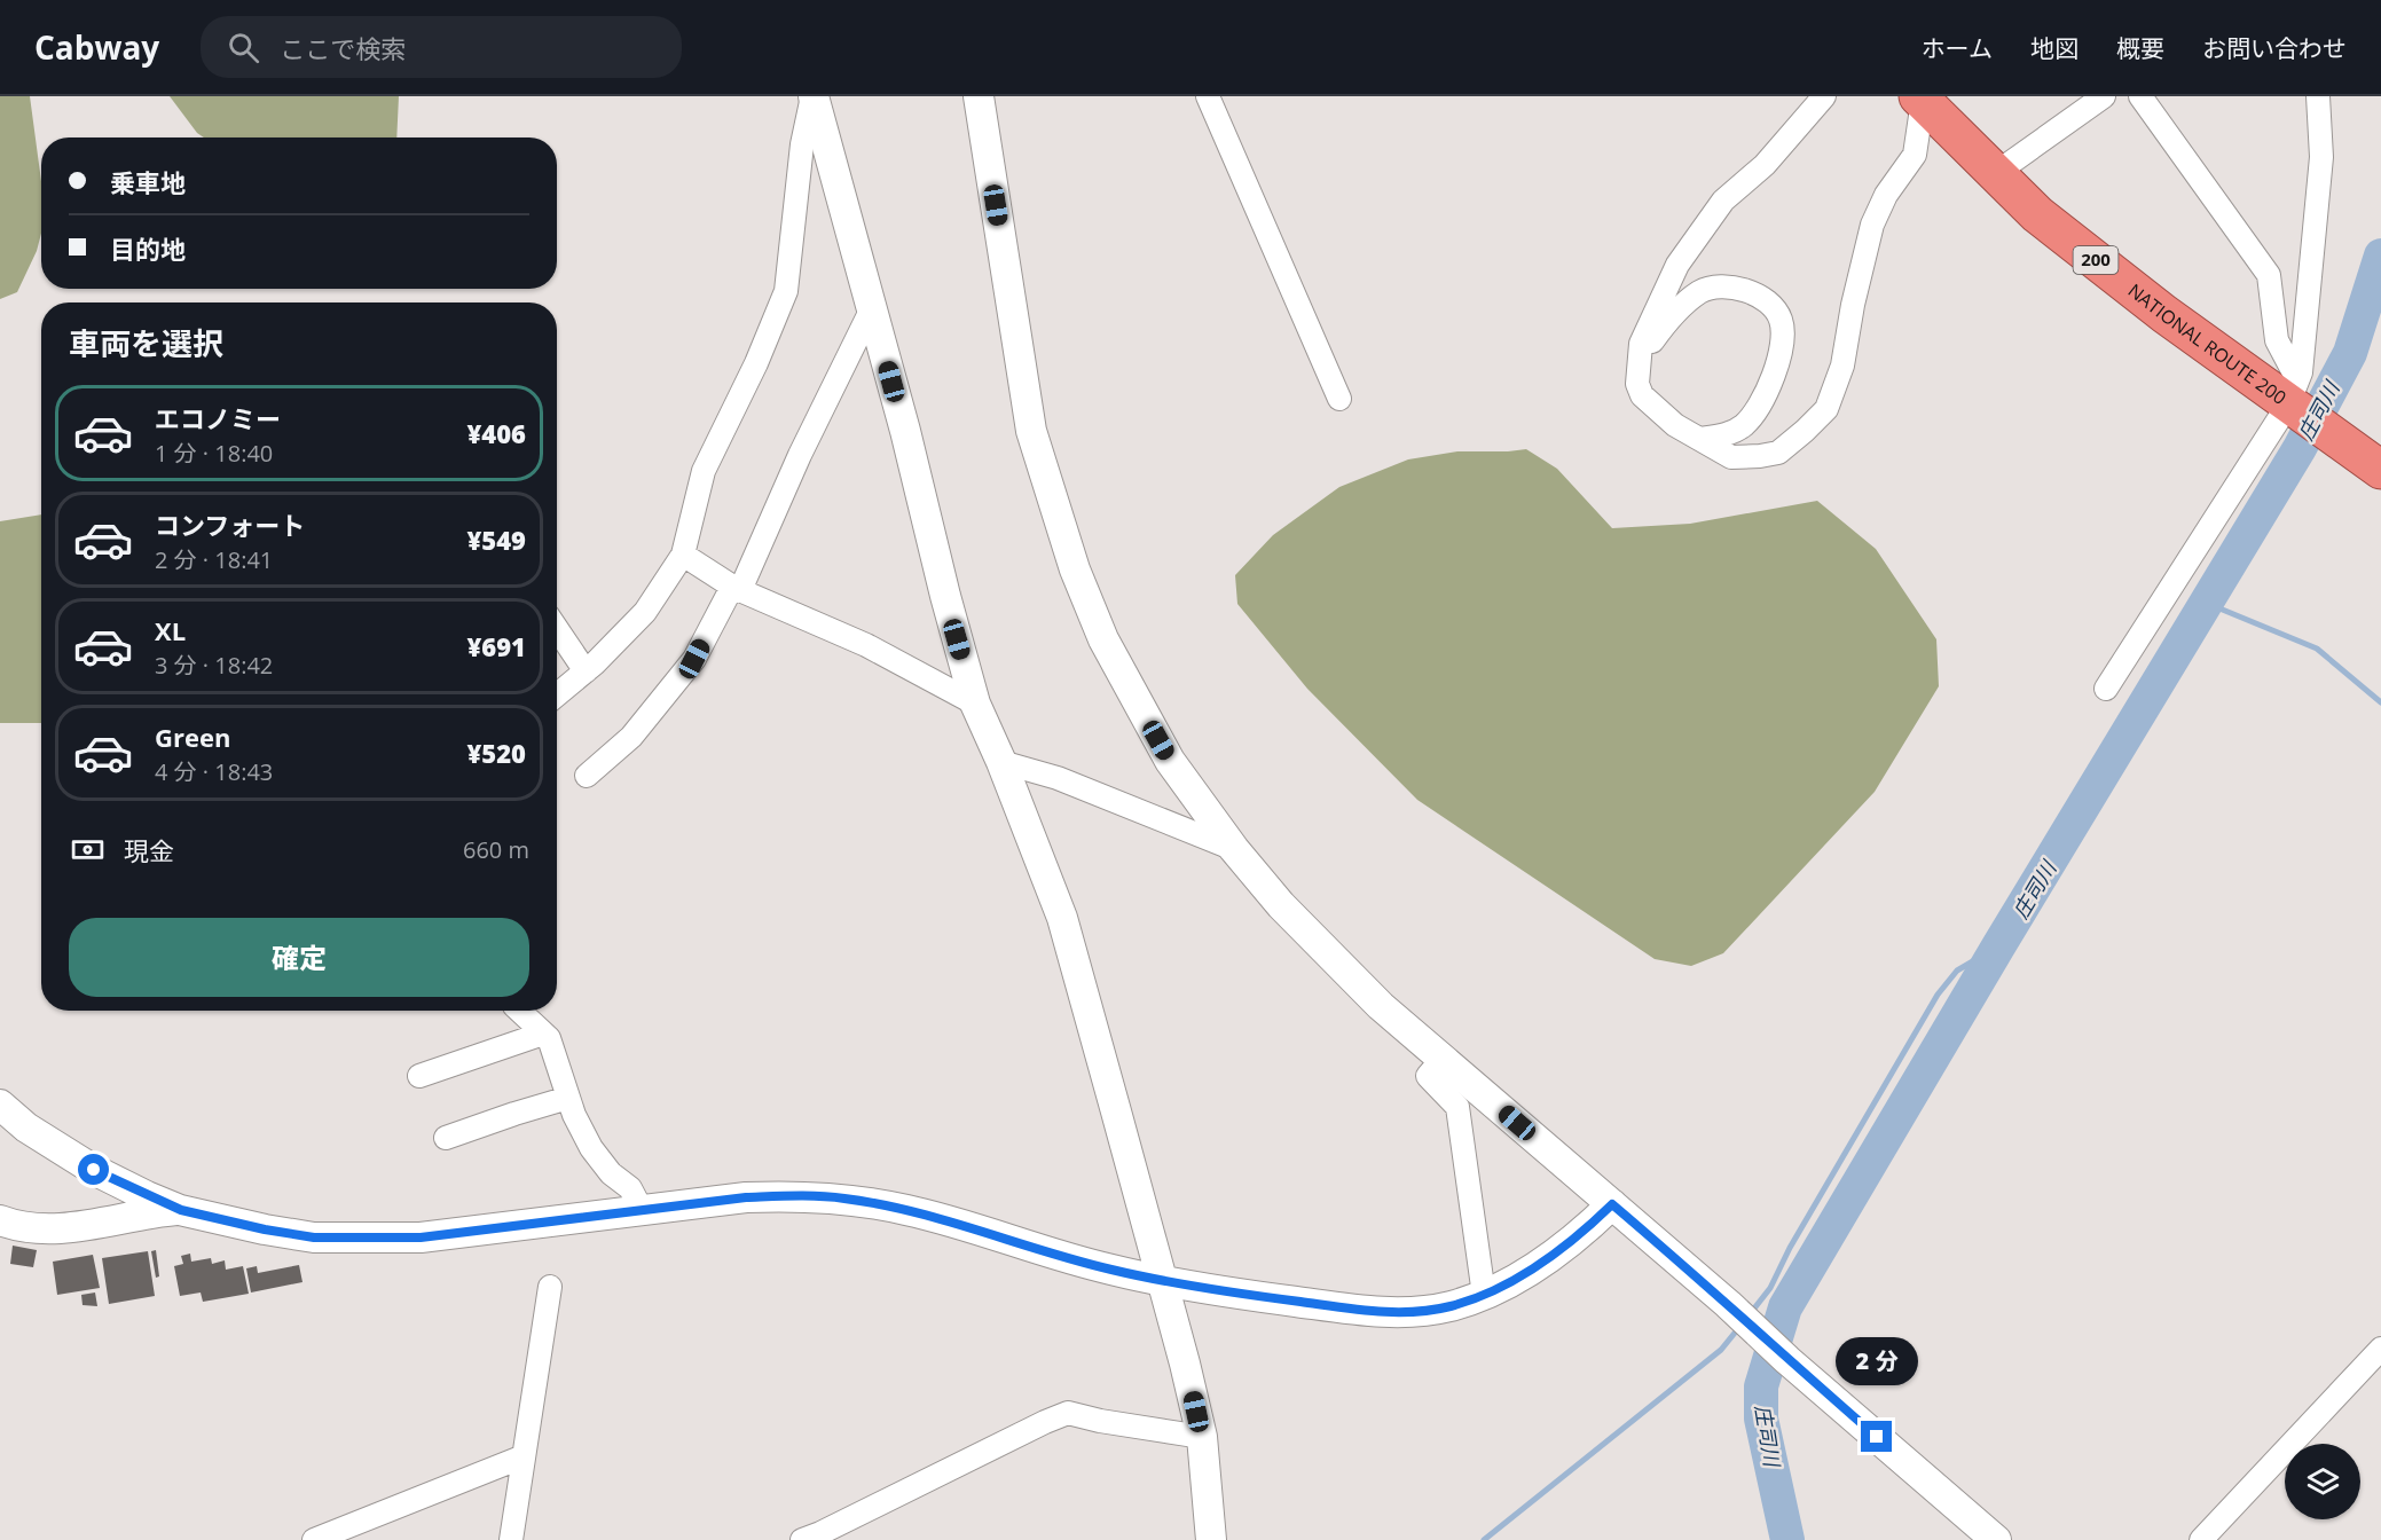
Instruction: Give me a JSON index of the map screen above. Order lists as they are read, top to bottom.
{
  "streets": {
    "highway": ["200", "NATIONAL ROUTE 200"]
  },
  "water": ["庄司川"],
  "page": {
    "header": "Cabway",
    "search": "ここで検索",
    "nav": [
      "ホーム",
      "地図",
      "概要",
      "お問い合わせ"
    ],
    "banner": ["乗車地", "目的地"],
    "heading": "車両を選択",
    "list": [
      {
        "name": "エコノミー",
        "note": "1 分 · 18:40",
        "value": "¥406"
      },
      {
        "name": "コンフォート",
        "note": "2 分 · 18:41",
        "value": "¥549"
      },
      {
        "name": "XL",
        "note": "3 分 · 18:42",
        "value": "¥691"
      },
      {
        "name": "Green",
        "note": "4 分 · 18:43",
        "value": "¥520"
      }
    ],
    "pay": ["現金", "660 m"],
    "buttons": "確定",
    "bubble": "2 分"
  }
}
